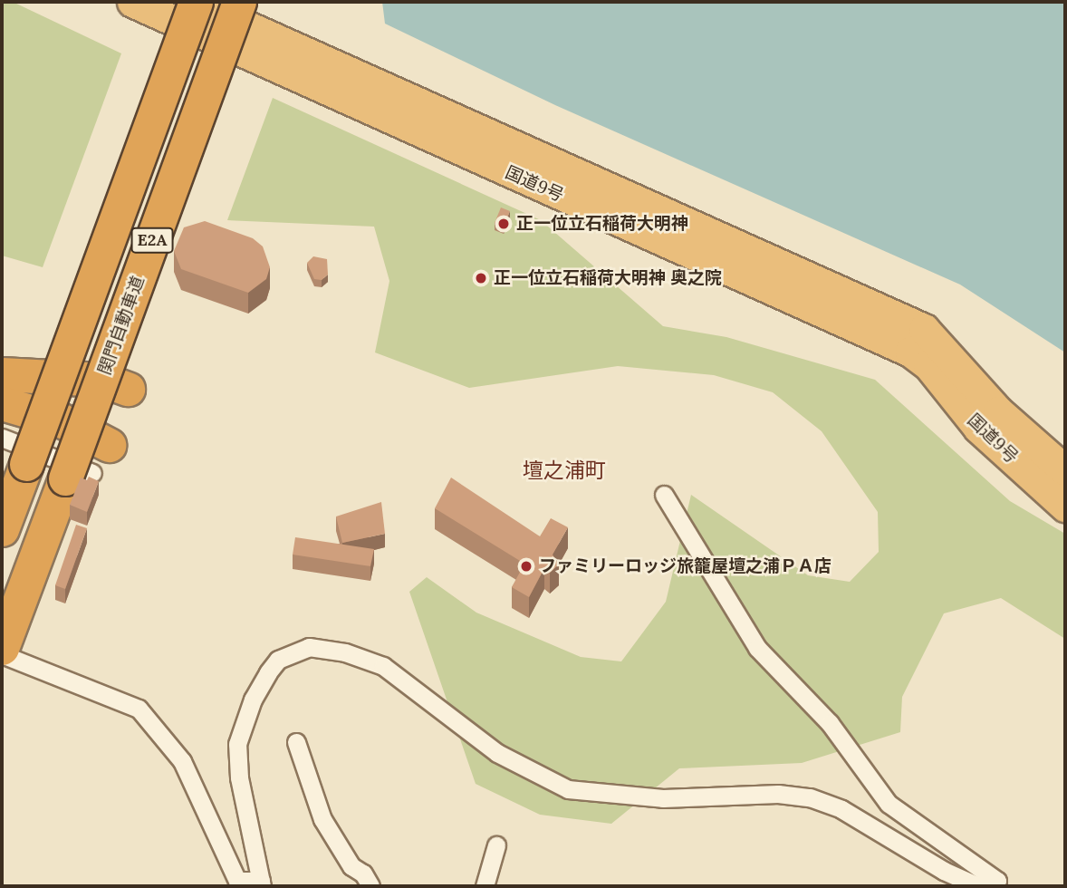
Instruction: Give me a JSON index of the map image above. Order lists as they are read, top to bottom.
{
  "streets": {
    "highway": ["国道9号", "E2A", "関門自動車道"]
  },
  "crossings": [
    ["国道9号", "E2A"]
  ],
  "districts": ["壇之浦町"],
  "places": ["正一位立石稲荷大明神", "正一位立石稲荷大明神 奥之院", "ファミリーロッジ旅籠屋壇之浦ＰＡ店"]
}
